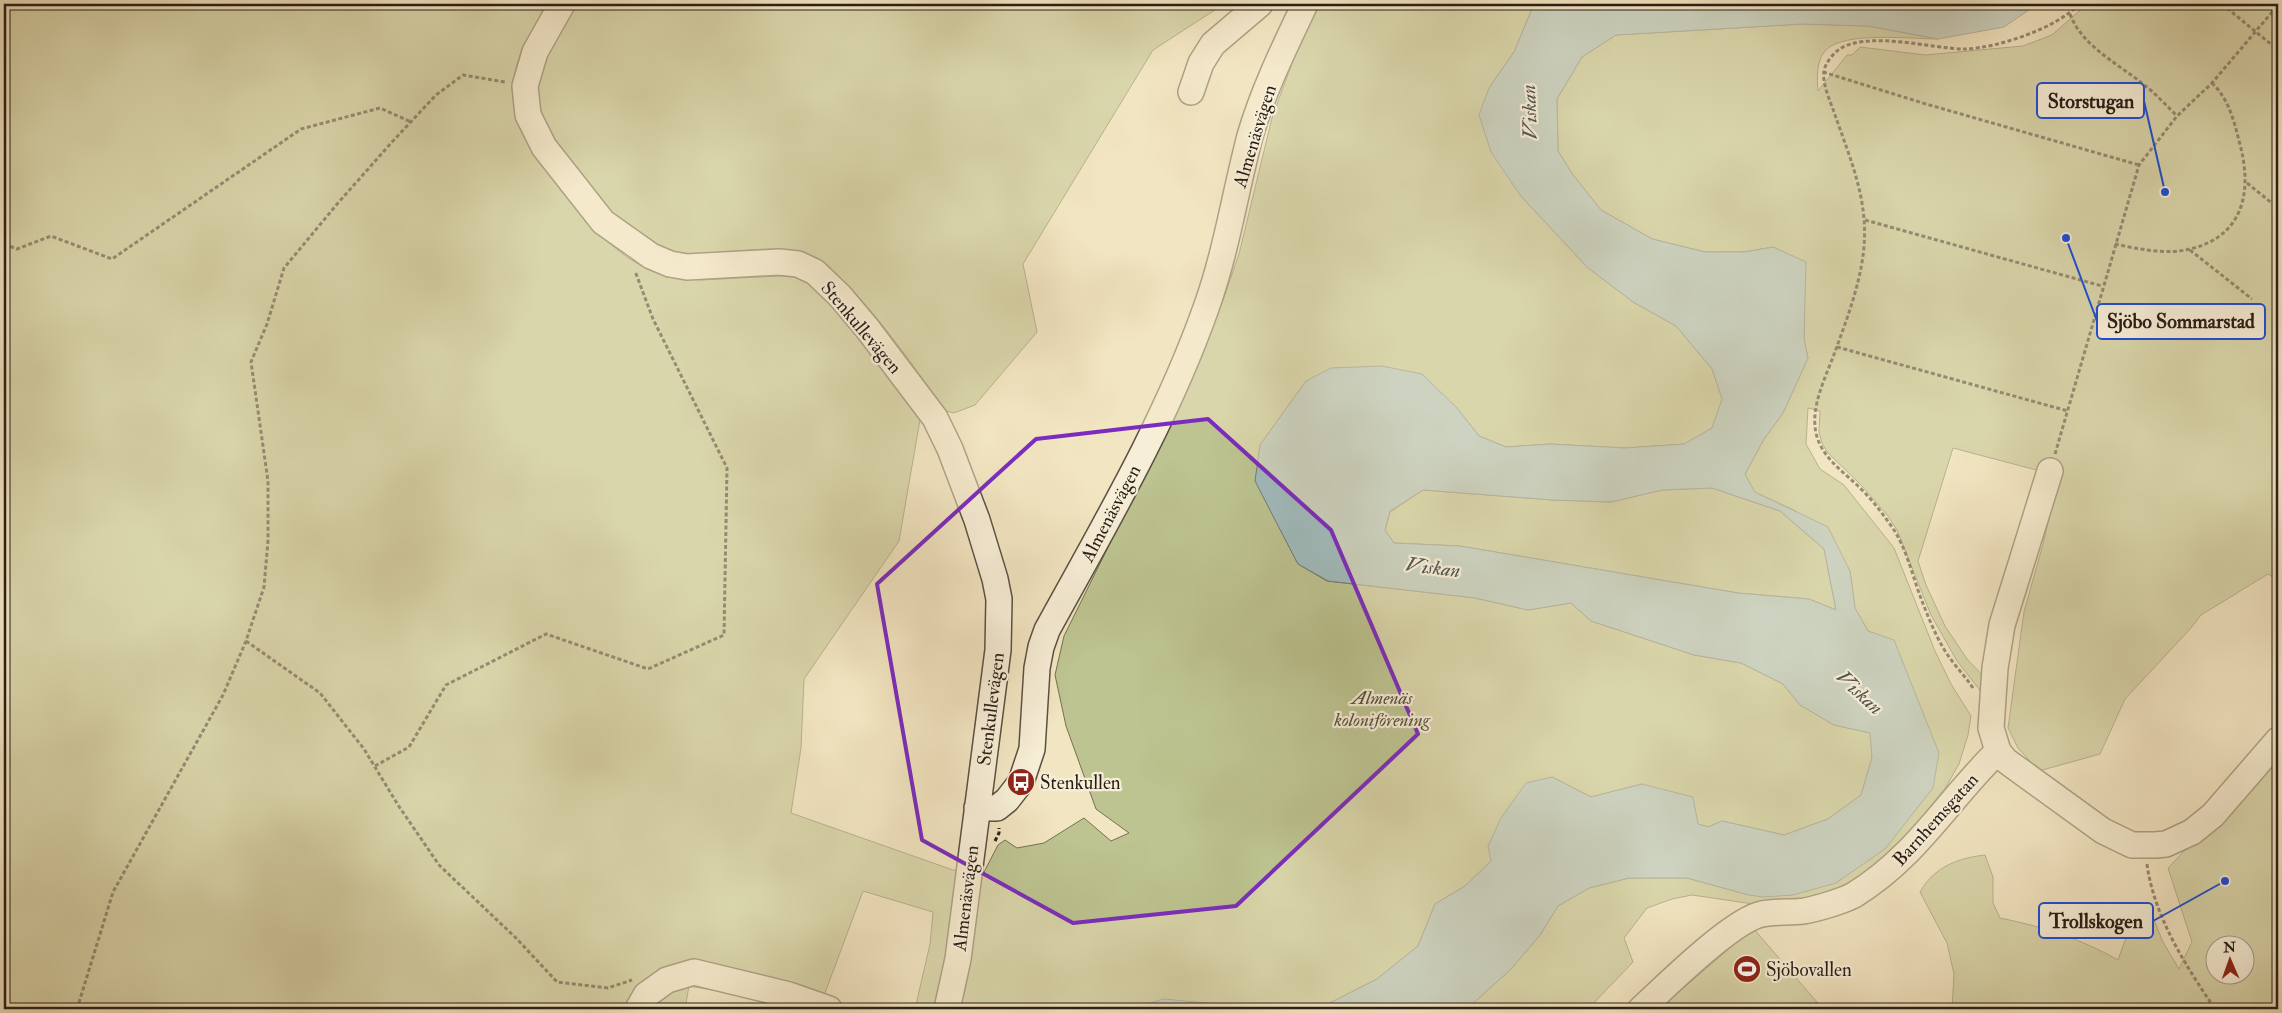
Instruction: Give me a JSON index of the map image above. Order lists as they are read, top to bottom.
{
  "streets": {
    "street": ["Almenäsvägen", "Stenkullevägen", "Barnhemsgatan"]
  },
  "crossings": [
    ["Almenäsvägen", "Stenkullevägen"]
  ],
  "water": ["Viskan"],
  "parks": ["Almenäs koloniförening"],
  "places": {
    "other": ["Storstugan", "Sjöbo Sommarstad", "Trollskogen"],
    "bus stop": ["Stenkullen"],
    "sports": ["Sjöbovallen"]
  },
  "north": "top"
}
